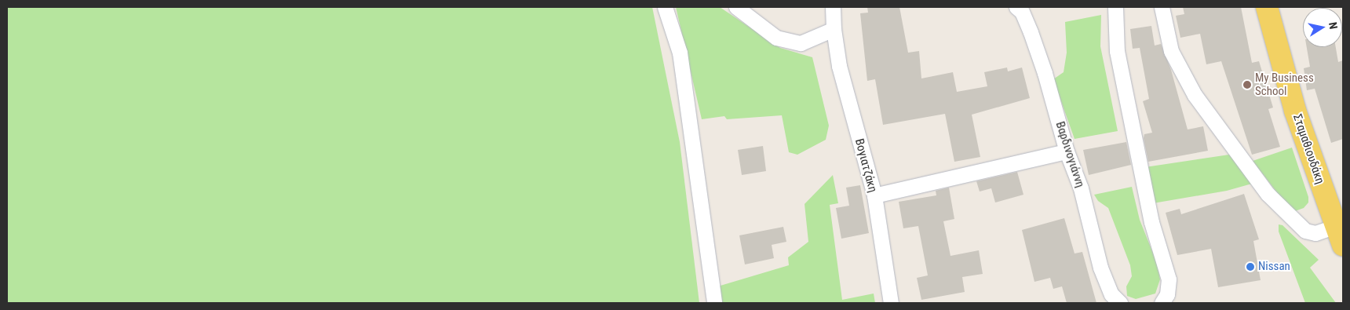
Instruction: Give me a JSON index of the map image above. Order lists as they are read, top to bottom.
{
  "streets": {
    "main road": ["Σταμαθιουδάκη"],
    "street": ["Βαρδινογιάννη", "Βογιατζάκη"]
  },
  "places": ["My Business School", "Nissan"],
  "north": "right"
}
